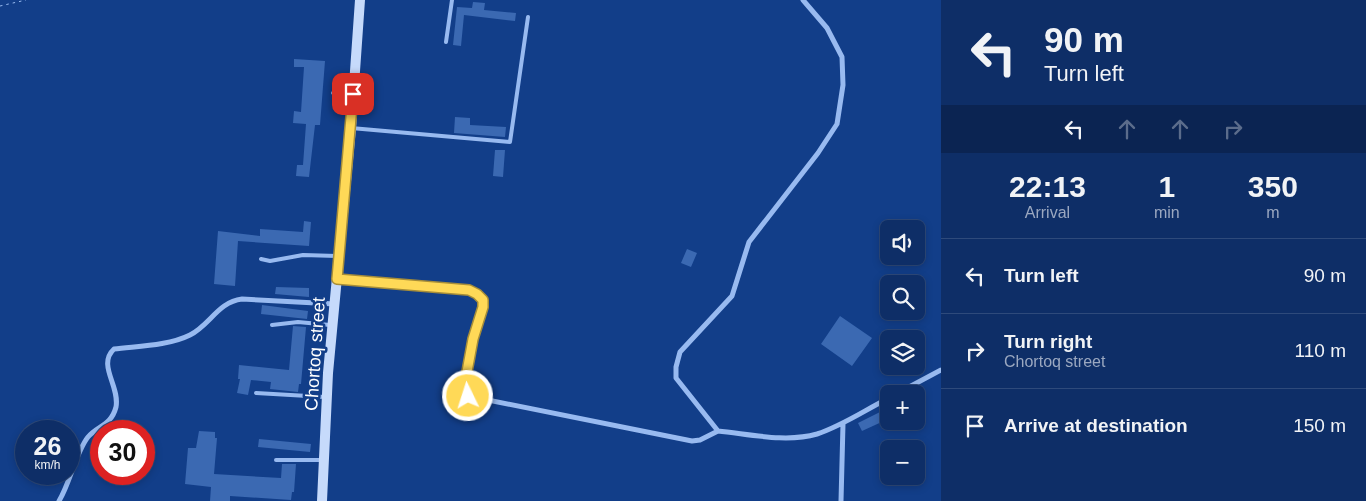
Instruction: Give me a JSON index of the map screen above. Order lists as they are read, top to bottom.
{
  "streets": {
    "main road": ["Chortoq street"]
  },
  "page": {
    "turn": ["90 m", "Turn left"],
    "eta": [
      "22:13",
      "Arrival",
      "1",
      "min",
      "350",
      "m"
    ],
    "map_buttons": ["+", "−"],
    "list": [
      {
        "name": "Turn left",
        "value": "90 m"
      },
      {
        "name": "Turn right",
        "note": "Chortoq street",
        "value": "110 m"
      },
      {
        "name": "Arrive at destination",
        "value": "150 m"
      }
    ],
    "speed": "26 km/h",
    "limit": "30"
  }
}
